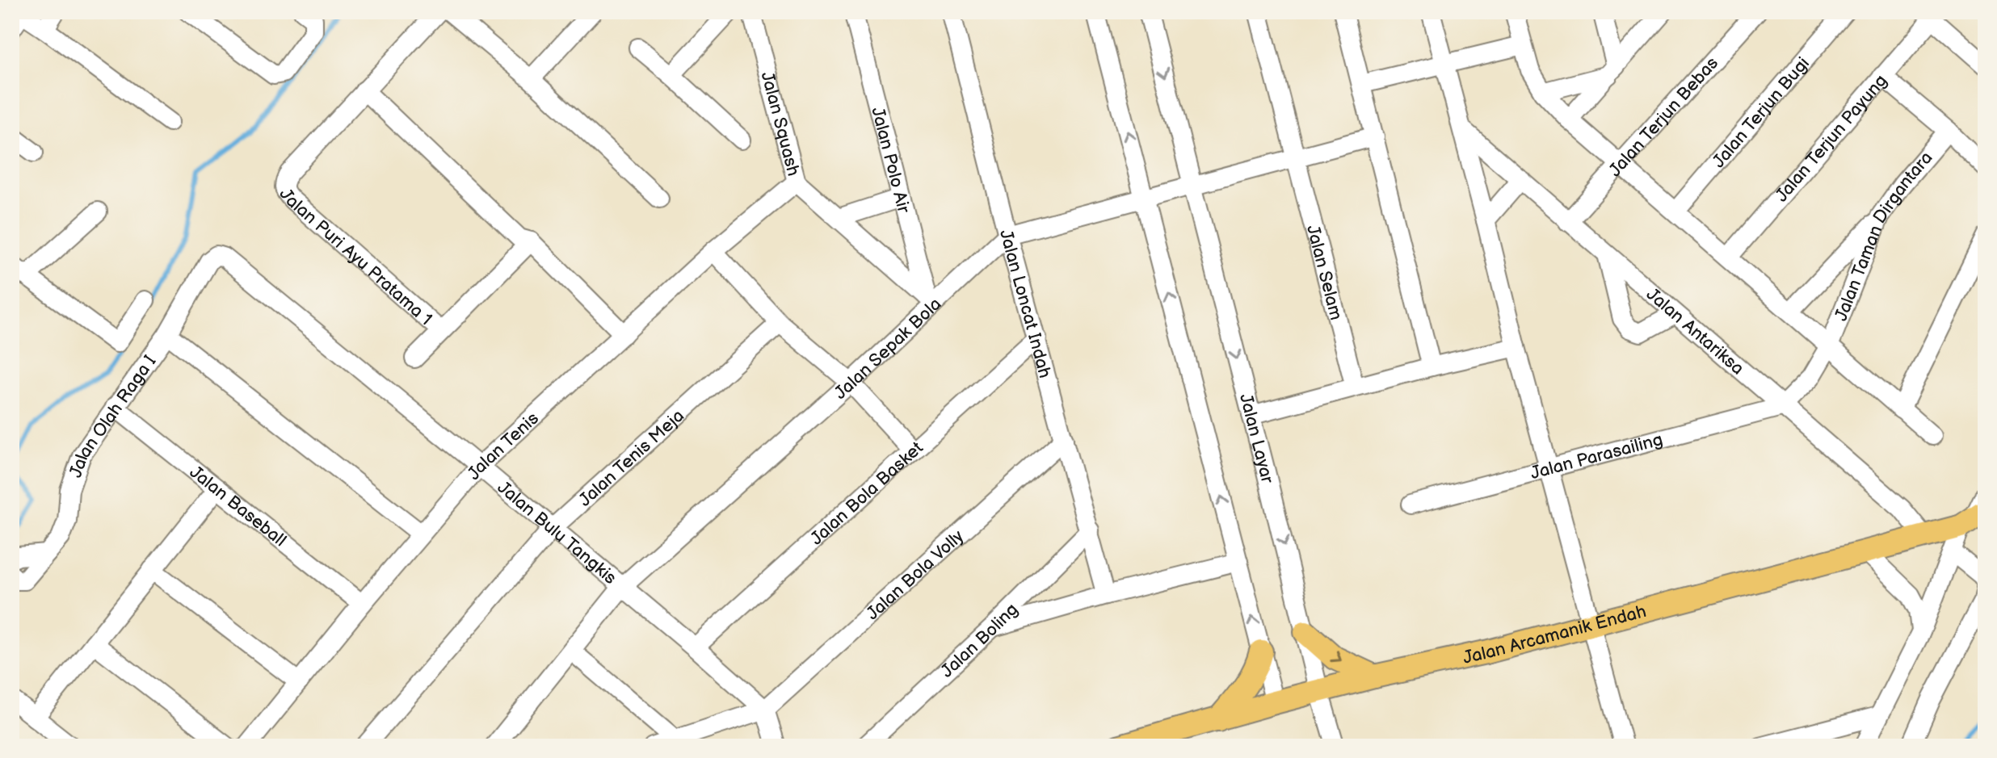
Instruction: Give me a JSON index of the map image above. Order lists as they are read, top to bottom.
{
  "streets": {
    "main road": ["Jalan Arcamanik Endah"],
    "street": [
      "Jalan Terjun Bugi",
      "Jalan Terjun Bebas",
      "Jalan Squash",
      "Jalan Terjun Payung",
      "Jalan Polo Air",
      "Jalan Taman Dirgantara",
      "Jalan Puri Ayu Pratama 1",
      "Jalan Selam",
      "Jalan Loncat Indah",
      "Jalan Antariksa",
      "Jalan Sepak Bola",
      "Jalan Olah Raga I",
      "Jalan Layar",
      "Jalan Tenis",
      "Jalan Parasailing",
      "Jalan Tenis Meja",
      "Jalan Bola Basket",
      "Jalan Baseball",
      "Jalan Bulu Tangkis",
      "Jalan Bola Volly",
      "Jalan Boling"
    ]
  },
  "crossings": [
    ["Jalan Terjun Bebas", "Jalan Antariksa"],
    ["Jalan Squash", "Jalan Polo Air"],
    ["Jalan Squash", "Jalan Sepak Bola"],
    ["Jalan Squash", "Jalan Tenis"],
    ["Jalan Polo Air", "Jalan Sepak Bola"],
    ["Jalan Taman Dirgantara", "Jalan Antariksa"],
    ["Jalan Taman Dirgantara", "Jalan Parasailing"],
    ["Jalan Selam", "Jalan Sepak Bola"],
    ["Jalan Loncat Indah", "Jalan Sepak Bola"],
    ["Jalan Loncat Indah", "Jalan Bola Basket"],
    ["Jalan Loncat Indah", "Jalan Bola Volly"],
    ["Jalan Loncat Indah", "Jalan Boling"],
    ["Jalan Antariksa", "Jalan Parasailing"],
    ["Jalan Antariksa", "Jalan Arcamanik Endah"],
    ["Jalan Sepak Bola", "Jalan Layar"],
    ["Jalan Sepak Bola", "Jalan Bulu Tangkis"],
    ["Jalan Olah Raga I", "Jalan Baseball"],
    ["Jalan Olah Raga I", "Jalan Bulu Tangkis"],
    ["Jalan Layar", "Jalan Arcamanik Endah"],
    ["Jalan Tenis", "Jalan Baseball"],
    ["Jalan Tenis", "Jalan Bulu Tangkis"],
    ["Jalan Tenis Meja", "Jalan Bulu Tangkis"],
    ["Jalan Bola Basket", "Jalan Bulu Tangkis"],
    ["Jalan Bulu Tangkis", "Jalan Bola Volly"]
  ]
}
